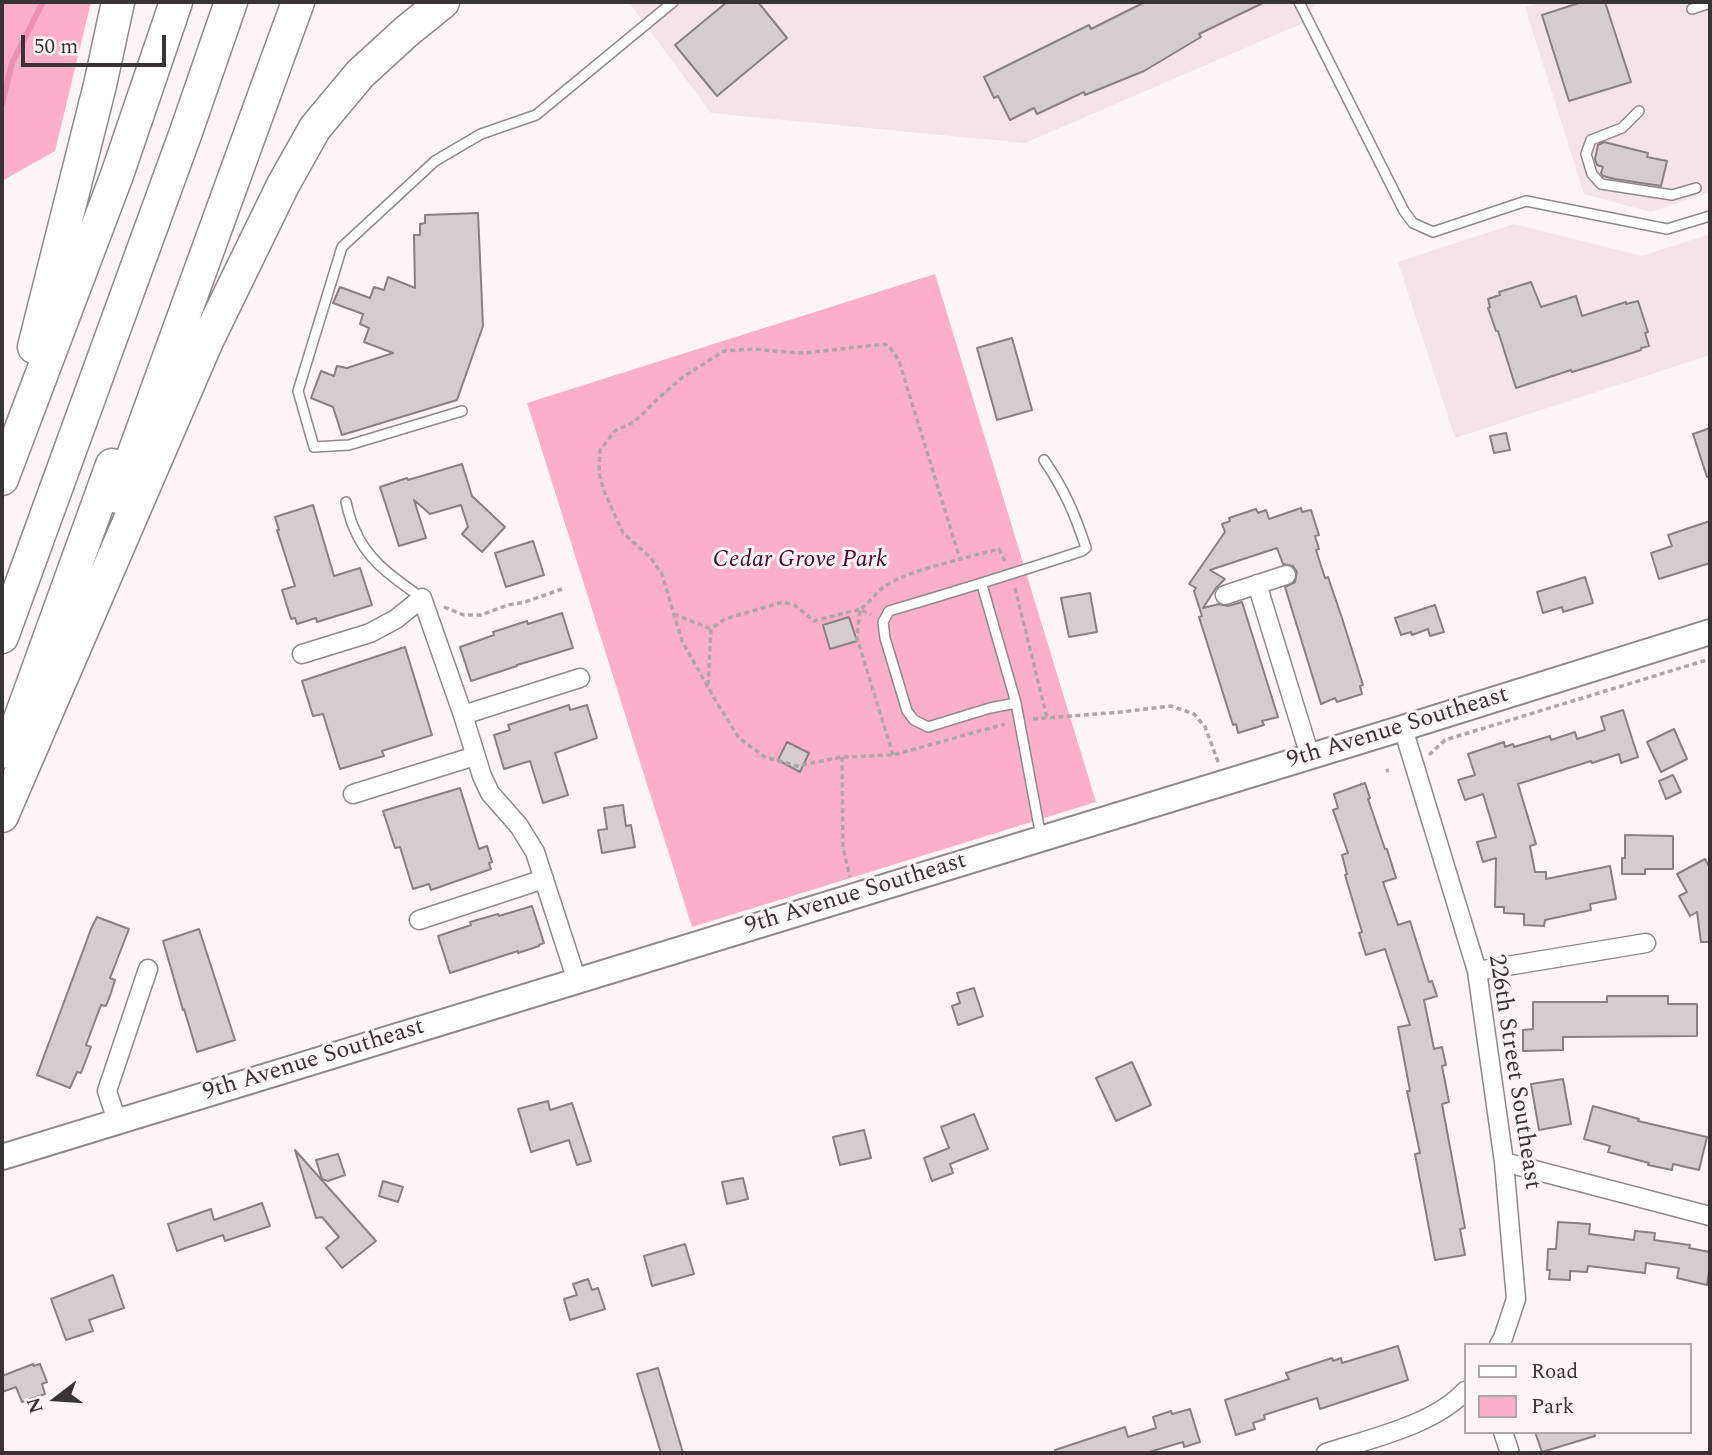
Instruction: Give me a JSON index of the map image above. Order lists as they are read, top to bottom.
{
  "streets": {
    "main road": ["9th Avenue Southeast"],
    "street": ["226th Street Southeast"]
  },
  "crossings": [
    ["9th Avenue Southeast", "226th Street Southeast"]
  ],
  "parks": ["Cedar Grove Park"],
  "legend": ["Road", "Park"],
  "scale_bar": "50 m",
  "north": "left"
}
